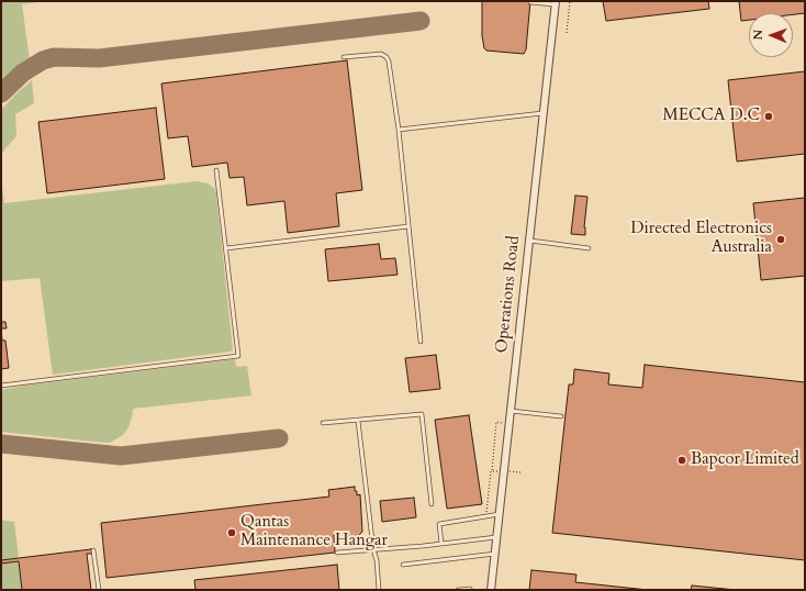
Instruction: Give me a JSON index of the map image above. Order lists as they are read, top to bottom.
{
  "streets": {
    "street": ["Operations Road"]
  },
  "places": [
    "MECCA D.C",
    "Directed Electronics Australia",
    "Bapcor Limited",
    "Qantas Maintenance Hangar"
  ],
  "north": "left"
}
